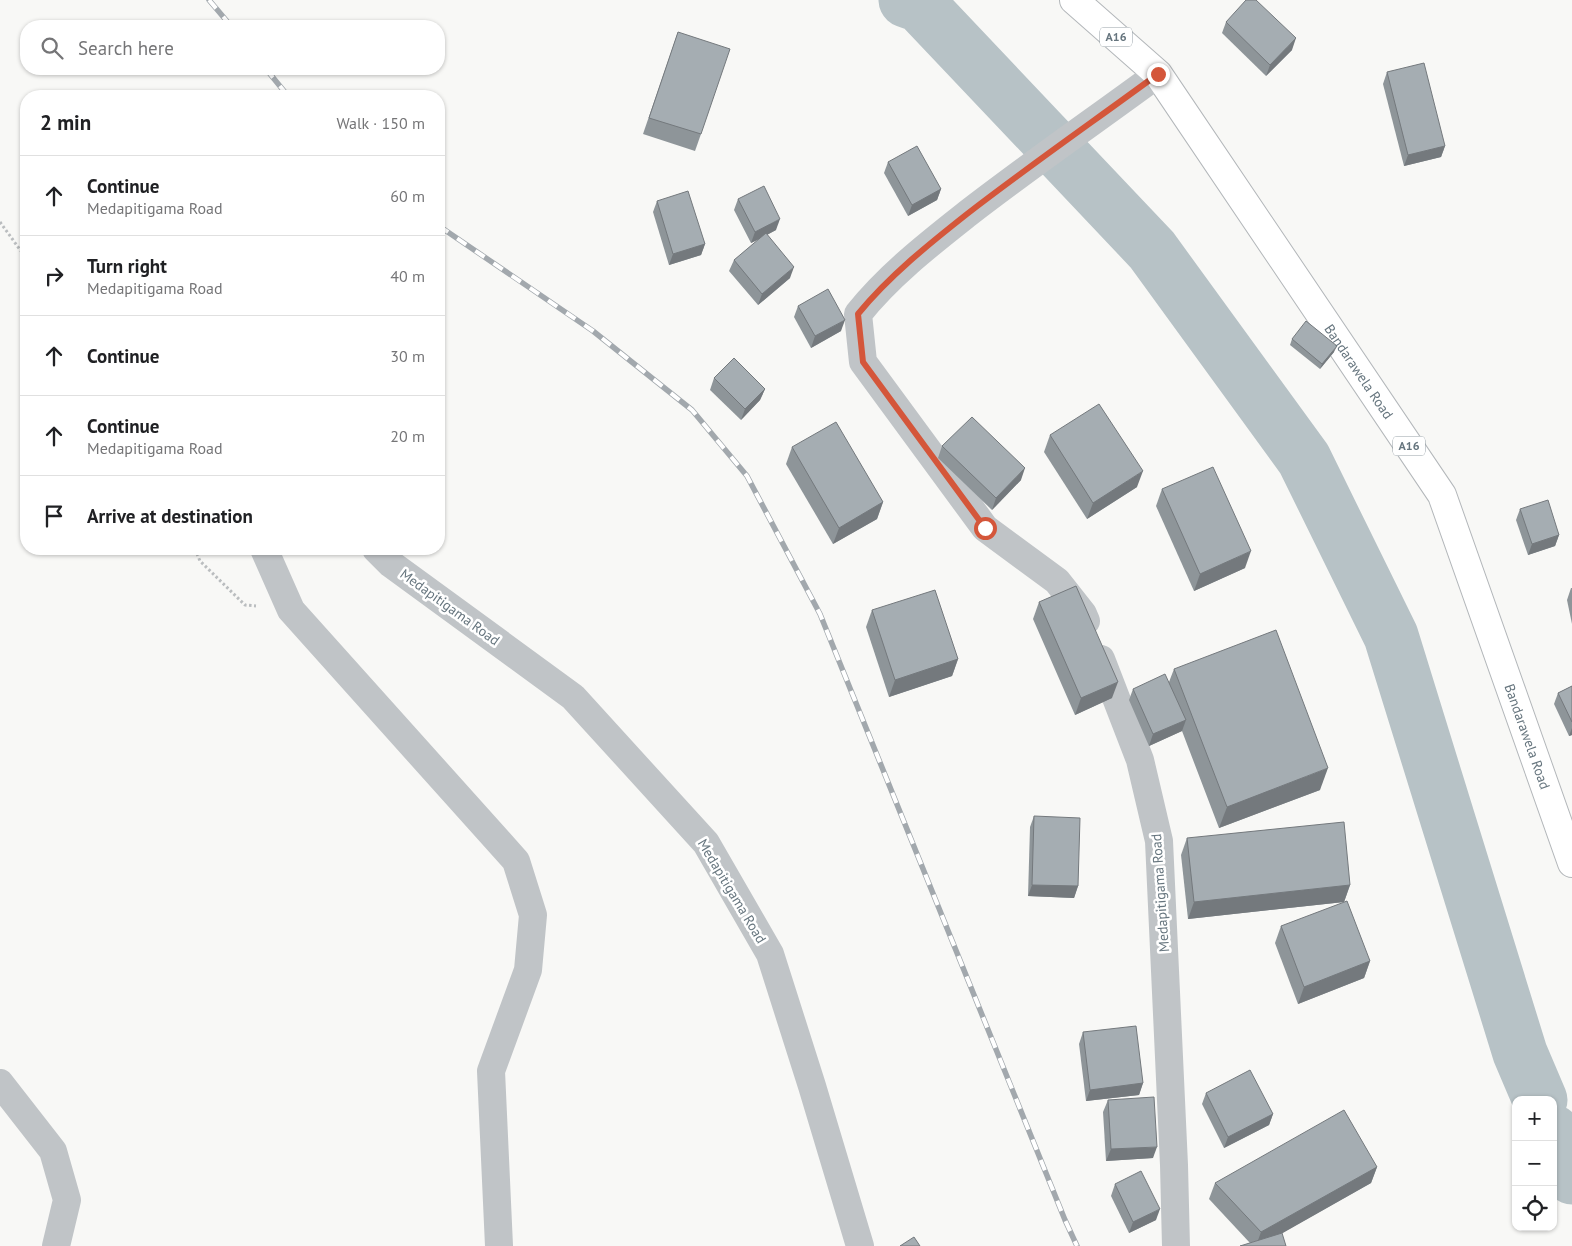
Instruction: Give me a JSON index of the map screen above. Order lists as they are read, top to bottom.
{
  "streets": {
    "highway": ["A16", "Bandarawela Road"],
    "street": ["Medapitigama Road"]
  },
  "crossings": [
    ["A16", "Bandarawela Road"],
    ["A16", "Medapitigama Road"],
    ["Bandarawela Road", "Medapitigama Road"]
  ],
  "page": {
    "search": "Search here",
    "heading": ["2 min", "Walk · 150 m"],
    "list": [
      ["Continue", "Medapitigama Road", "60 m"],
      ["Turn right", "Medapitigama Road", "40 m"],
      ["Continue", "30 m"],
      ["Continue", "Medapitigama Road", "20 m"],
      "Arrive at destination"
    ],
    "map_buttons": ["+", "−"]
  }
}
